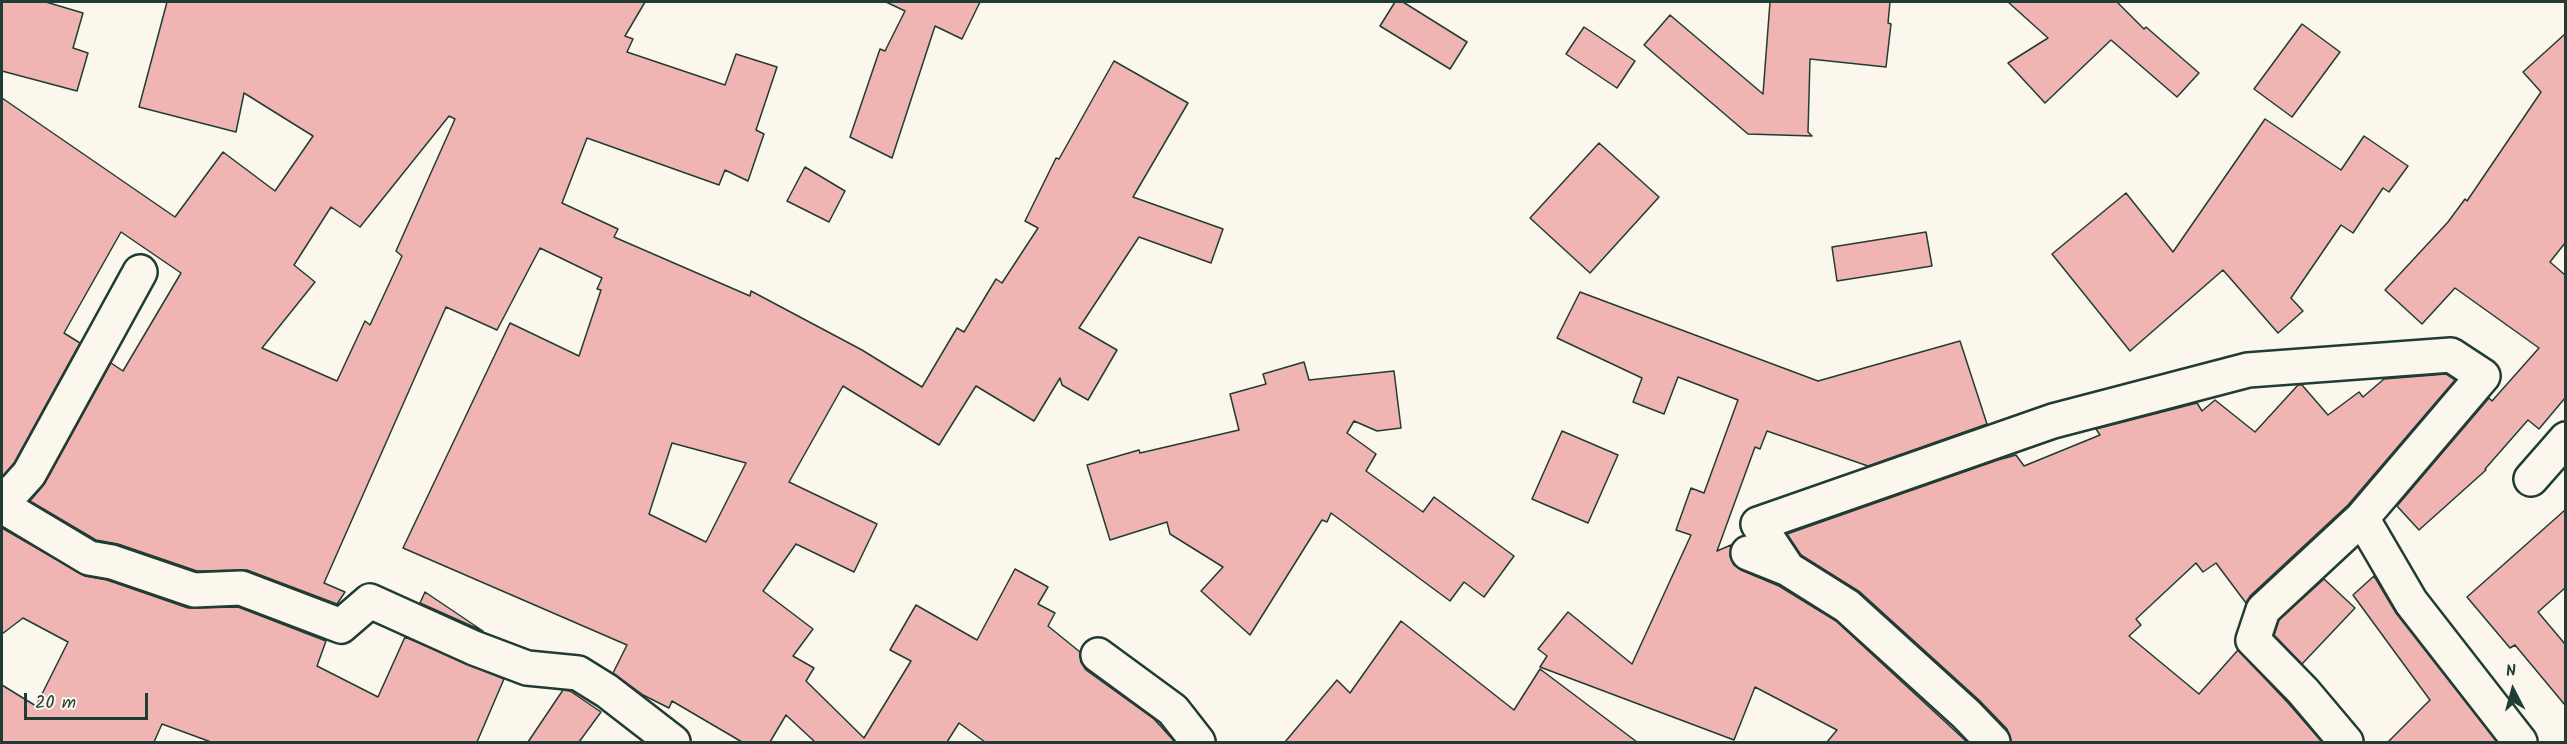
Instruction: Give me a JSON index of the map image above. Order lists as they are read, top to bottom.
{
  "scale_bar": "20 m",
  "north": "top"
}
